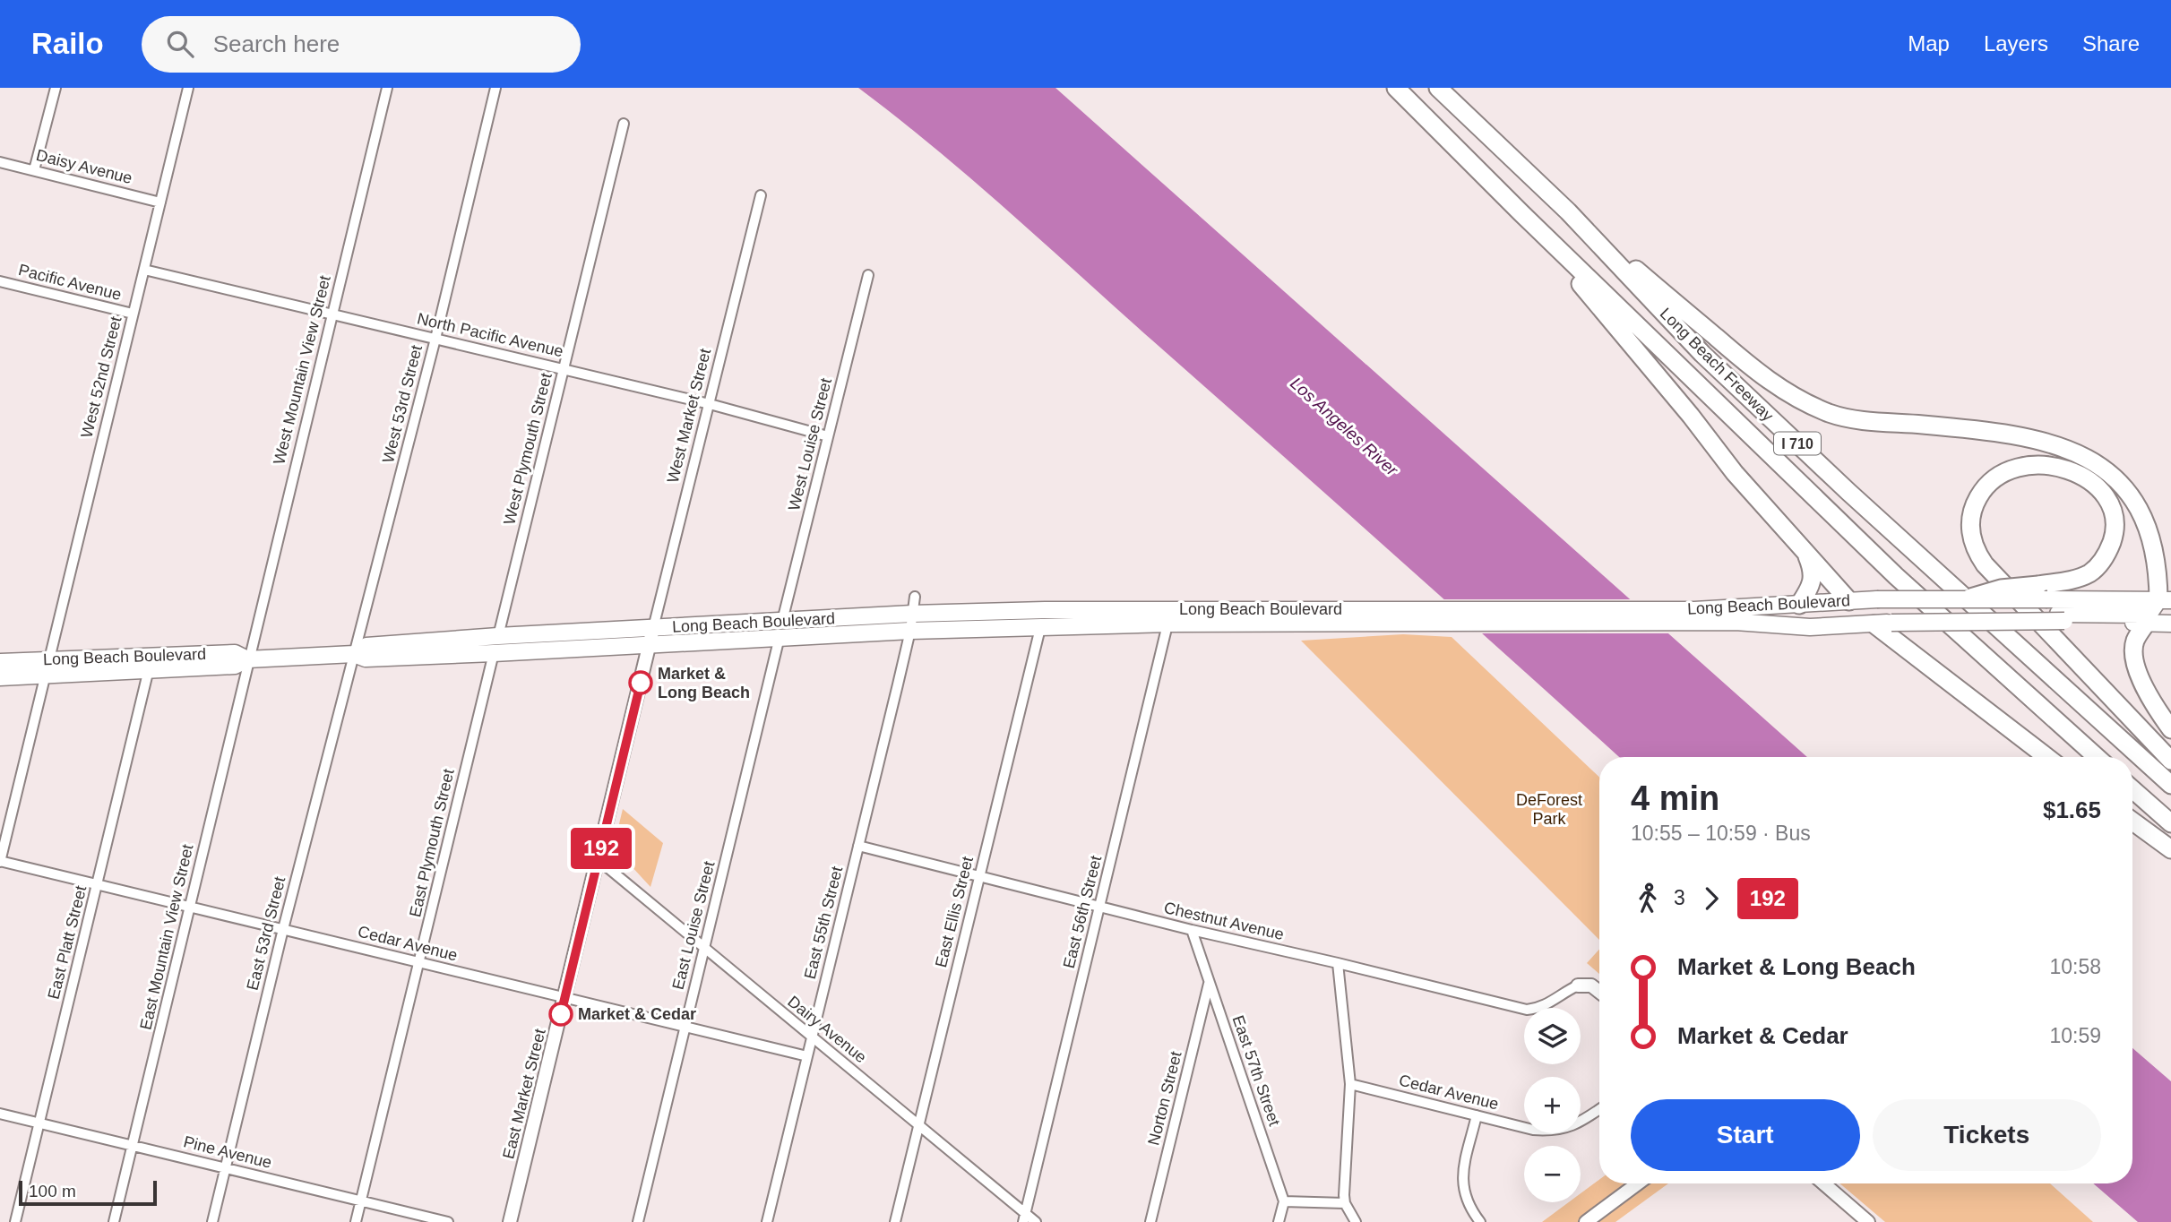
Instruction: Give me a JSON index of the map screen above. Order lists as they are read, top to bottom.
{
  "streets": {
    "highway": ["Long Beach Freeway", "I 710"],
    "main road": ["Long Beach Boulevard"],
    "street": [
      "Daisy Avenue",
      "Pacific Avenue",
      "North Pacific Avenue",
      "West Mountain View Street",
      "West 52nd Street",
      "West 53rd Street",
      "West Market Street",
      "West Louise Street",
      "West Plymouth Street",
      "East Plymouth Street",
      "East Ellis Street",
      "East 56th Street",
      "Chestnut Avenue",
      "East 55th Street",
      "East Louise Street",
      "East 53rd Street",
      "East Mountain View Street",
      "East Platt Street",
      "Cedar Avenue",
      "Dairy Avenue",
      "East 57th Street",
      "East Market Street",
      "Norton Street",
      "Pine Avenue"
    ]
  },
  "crossings": [
    ["Daisy Avenue", "West 52nd Street"],
    ["Pacific Avenue", "West 52nd Street"],
    ["North Pacific Avenue", "West Mountain View Street"],
    ["North Pacific Avenue", "West 52nd Street"],
    ["North Pacific Avenue", "West 53rd Street"],
    ["North Pacific Avenue", "West Market Street"],
    ["North Pacific Avenue", "West Louise Street"],
    ["North Pacific Avenue", "West Plymouth Street"],
    ["West Mountain View Street", "Long Beach Boulevard"],
    ["West Mountain View Street", "East Mountain View Street"],
    ["West 52nd Street", "Long Beach Boulevard"],
    ["West 52nd Street", "Cedar Avenue"],
    ["West 53rd Street", "Long Beach Boulevard"],
    ["West 53rd Street", "East 53rd Street"],
    ["West Market Street", "Long Beach Boulevard"],
    ["West Market Street", "East Market Street"],
    ["West Louise Street", "Long Beach Boulevard"],
    ["West Louise Street", "East Louise Street"],
    ["West Plymouth Street", "Long Beach Boulevard"],
    ["Long Beach Boulevard", "East Plymouth Street"],
    ["Long Beach Boulevard", "East Ellis Street"],
    ["Long Beach Boulevard", "East 56th Street"],
    ["Long Beach Boulevard", "East 55th Street"],
    ["Long Beach Boulevard", "East Louise Street"],
    ["Long Beach Boulevard", "East 53rd Street"],
    ["Long Beach Boulevard", "East Mountain View Street"],
    ["Long Beach Boulevard", "East Platt Street"],
    ["Long Beach Boulevard", "East Market Street"],
    ["East Plymouth Street", "Cedar Avenue"],
    ["East Plymouth Street", "Pine Avenue"],
    ["East Ellis Street", "Chestnut Avenue"],
    ["East Ellis Street", "Dairy Avenue"],
    ["East 56th Street", "Chestnut Avenue"],
    ["East 56th Street", "Dairy Avenue"],
    ["Chestnut Avenue", "East 55th Street"],
    ["Chestnut Avenue", "East 57th Street"],
    ["East 55th Street", "Cedar Avenue"],
    ["East 55th Street", "Dairy Avenue"],
    ["East Louise Street", "Cedar Avenue"],
    ["East Louise Street", "Dairy Avenue"],
    ["East 53rd Street", "Cedar Avenue"],
    ["East 53rd Street", "Pine Avenue"],
    ["East Mountain View Street", "Cedar Avenue"],
    ["East Mountain View Street", "Pine Avenue"],
    ["East Platt Street", "Cedar Avenue"],
    ["East Platt Street", "Pine Avenue"],
    ["Cedar Avenue", "East Market Street"],
    ["Dairy Avenue", "East Market Street"],
    ["East 57th Street", "Norton Street"]
  ],
  "water": ["Los Angeles River"],
  "parks": ["DeForest Park"],
  "places": ["Market & Long Beach", "Market & Cedar"],
  "lines": ["bus line 192"],
  "scale_bar": "100 m",
  "page": {
    "header": "Railo",
    "search": "Search here",
    "nav": ["Map", "Layers", "Share"],
    "on_map": "192",
    "heading": ["4 min", "10:55 – 10:59 · Bus", "$1.65"],
    "legs": ["3", "192"],
    "list": [
      {
        "name": "Market & Long Beach",
        "value": "10:58"
      },
      {
        "name": "Market & Cedar",
        "value": "10:59"
      }
    ],
    "map_buttons": ["+", "−"],
    "buttons": ["Start", "Tickets"],
    "scale": "100 m"
  }
}
